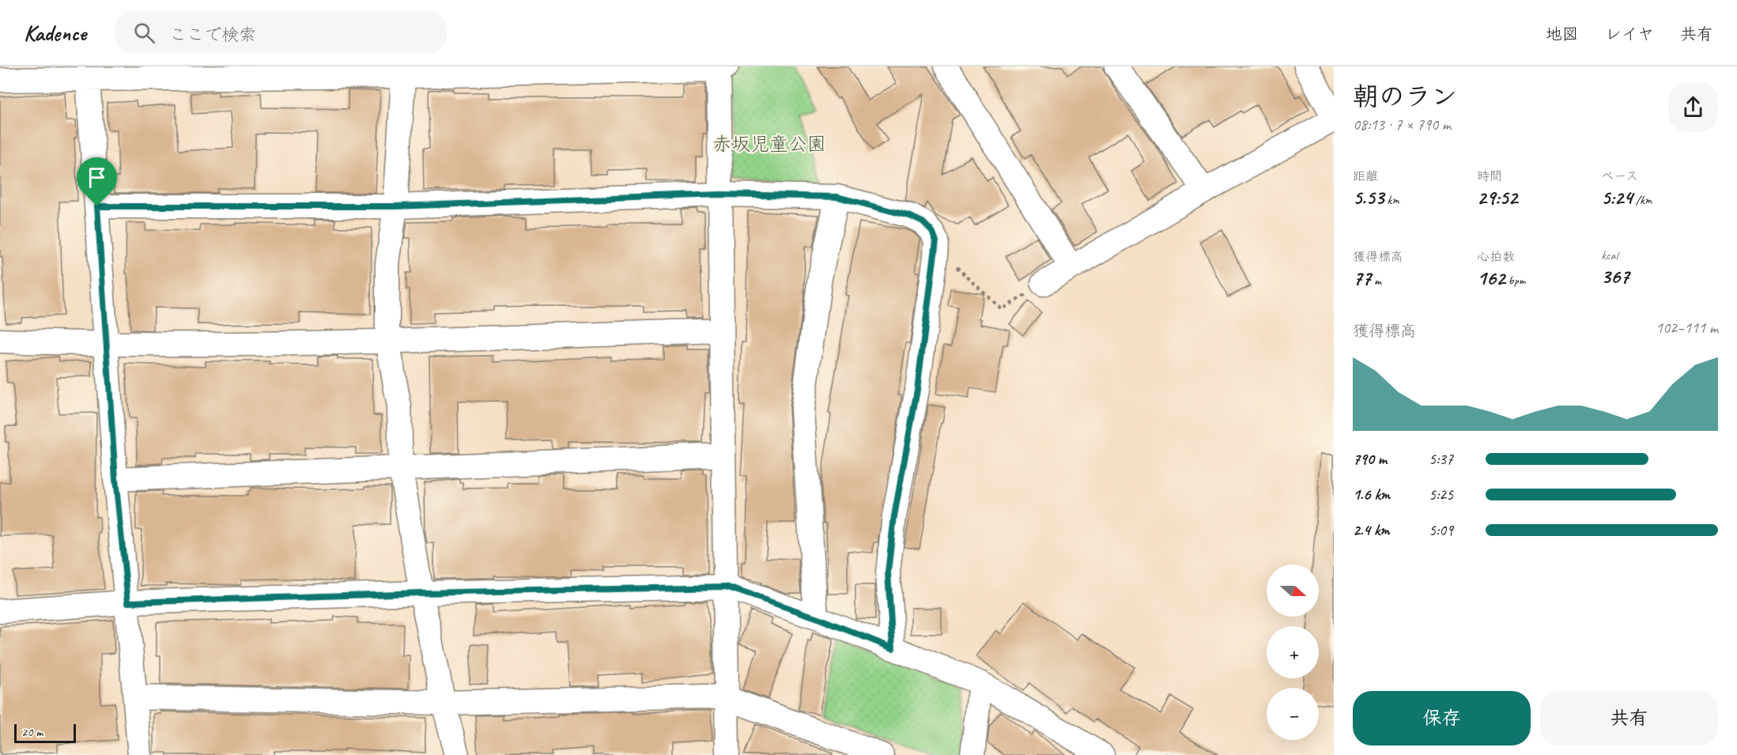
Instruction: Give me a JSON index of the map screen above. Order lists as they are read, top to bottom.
{
  "parks": ["赤坂児童公園"],
  "scale_bar": "20 m",
  "north": "right",
  "page": {
    "header": "Kadence",
    "search": "ここで検索",
    "nav": ["地図", "レイヤ", "共有"],
    "heading": ["朝のラン", "08:13 · 7 × 790 m"],
    "stats": [
      ["距離", "5.53 km"],
      ["時間", "29:52"],
      ["ペース", "5:24 /km"],
      ["獲得標高", "77 m"],
      ["心拍数", "162 bpm"],
      ["kcal", "367"]
    ],
    "chart": ["獲得標高", "102–111 m"],
    "list": [
      {
        "name": "790 m",
        "note": "5:37"
      },
      {
        "name": "1.6 km",
        "note": "5:25"
      },
      {
        "name": "2.4 km",
        "note": "5:09"
      }
    ],
    "map_buttons": ["+", "−"],
    "buttons": ["保存", "共有"],
    "scale": "20 m"
  }
}
